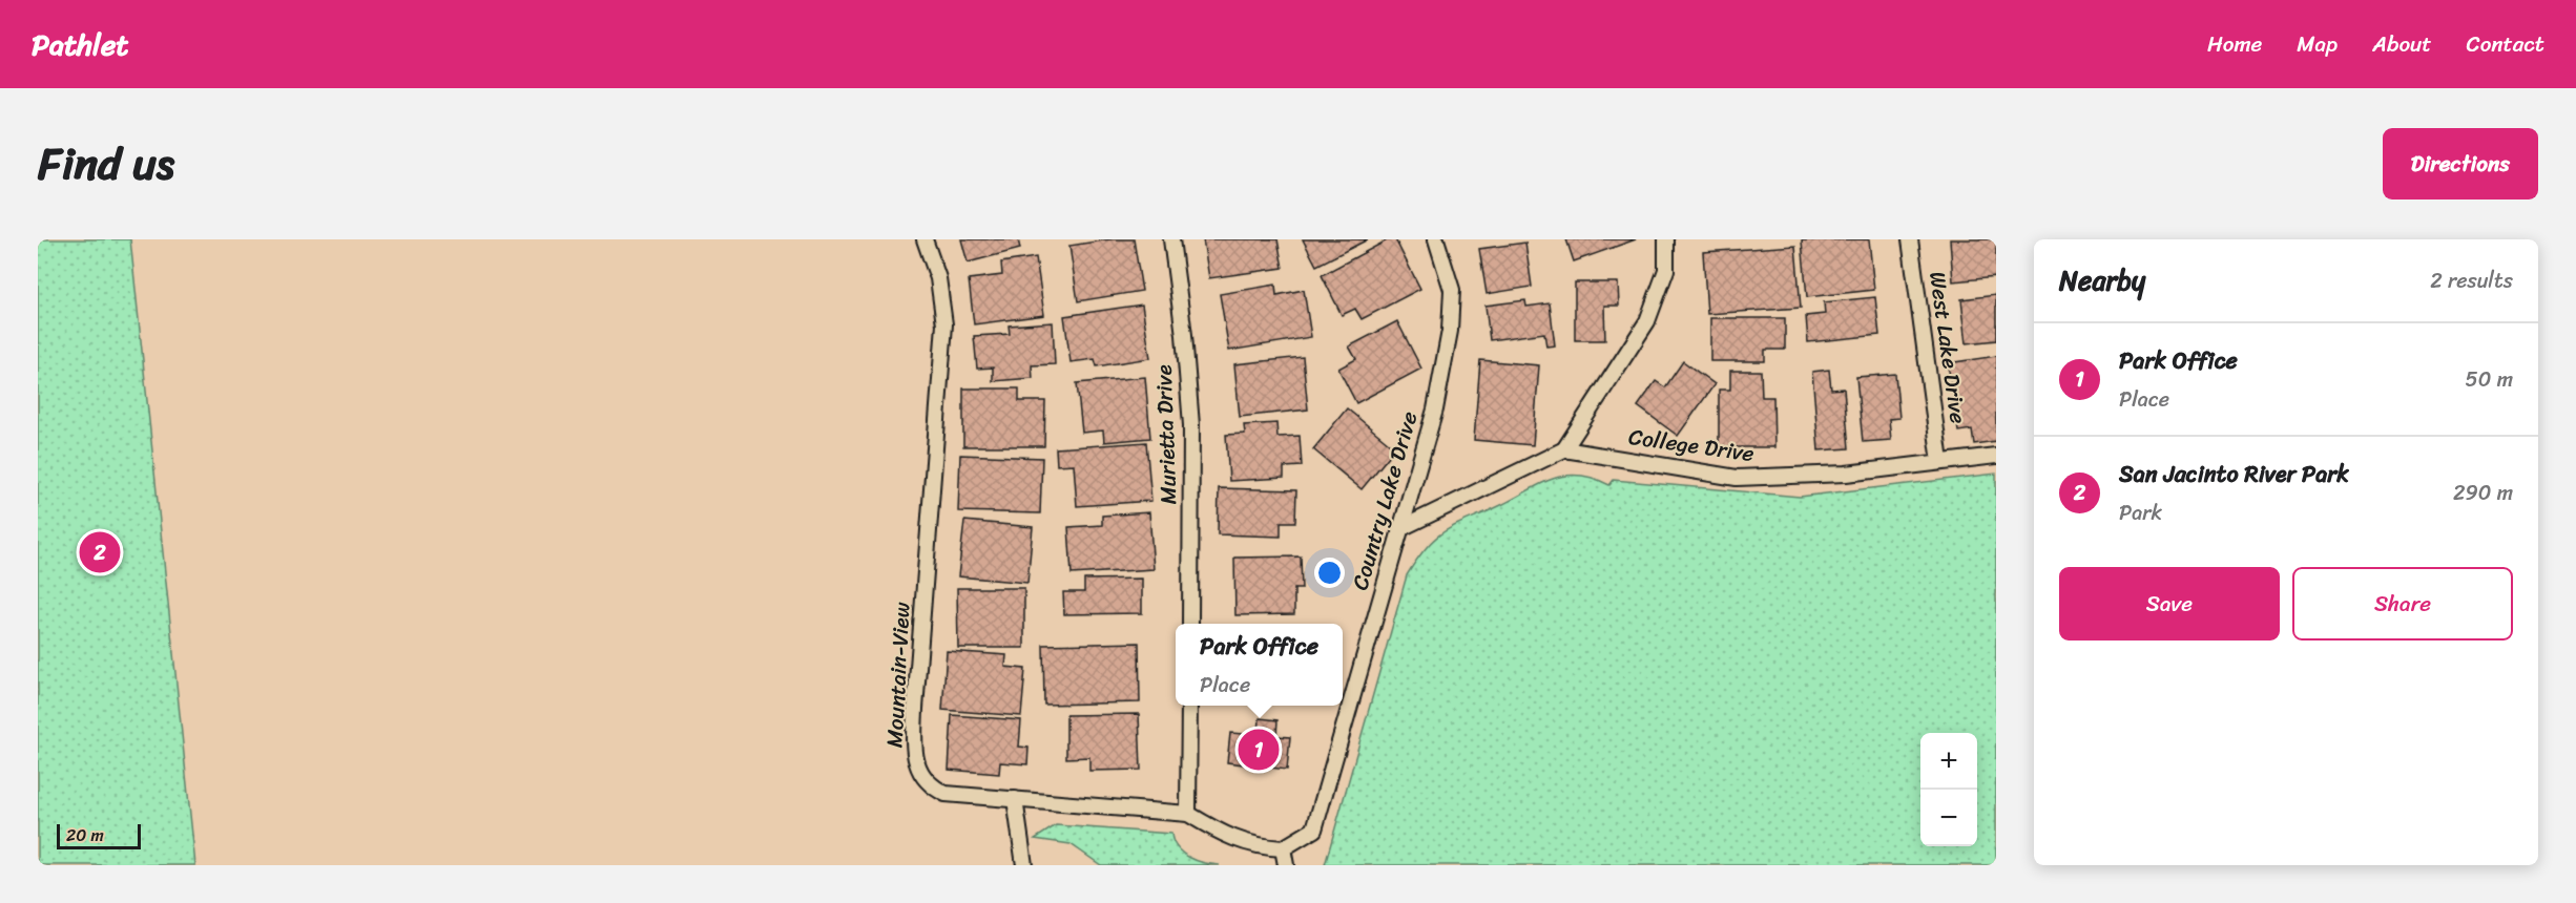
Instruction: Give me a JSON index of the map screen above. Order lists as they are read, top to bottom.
{
  "streets": {
    "lane": [
      "West Lake Drive",
      "Murietta Drive",
      "College Drive",
      "Country Lake Drive",
      "Mountain-View"
    ]
  },
  "crossings": [
    ["West Lake Drive", "College Drive"],
    ["Country Lake Drive", "Mountain-View"]
  ],
  "scale_bar": "20 m",
  "page": {
    "header": "Pathlet",
    "nav": [
      "Home",
      "Map",
      "About",
      "Contact"
    ],
    "title": "Find us",
    "buttons": [
      "Directions",
      ["Save", "Share"]
    ],
    "heading": ["Nearby", "2 results"],
    "list": [
      {
        "mark": "1",
        "name": "Park Office",
        "note": "Place",
        "value": "50 m"
      },
      {
        "mark": "2",
        "name": "San Jacinto River Park",
        "note": "Park",
        "value": "290 m"
      }
    ],
    "pins": ["2", "1"],
    "popup": ["Park Office", "Place"],
    "map_buttons": ["+", "−"],
    "scale": "20 m"
  }
}
